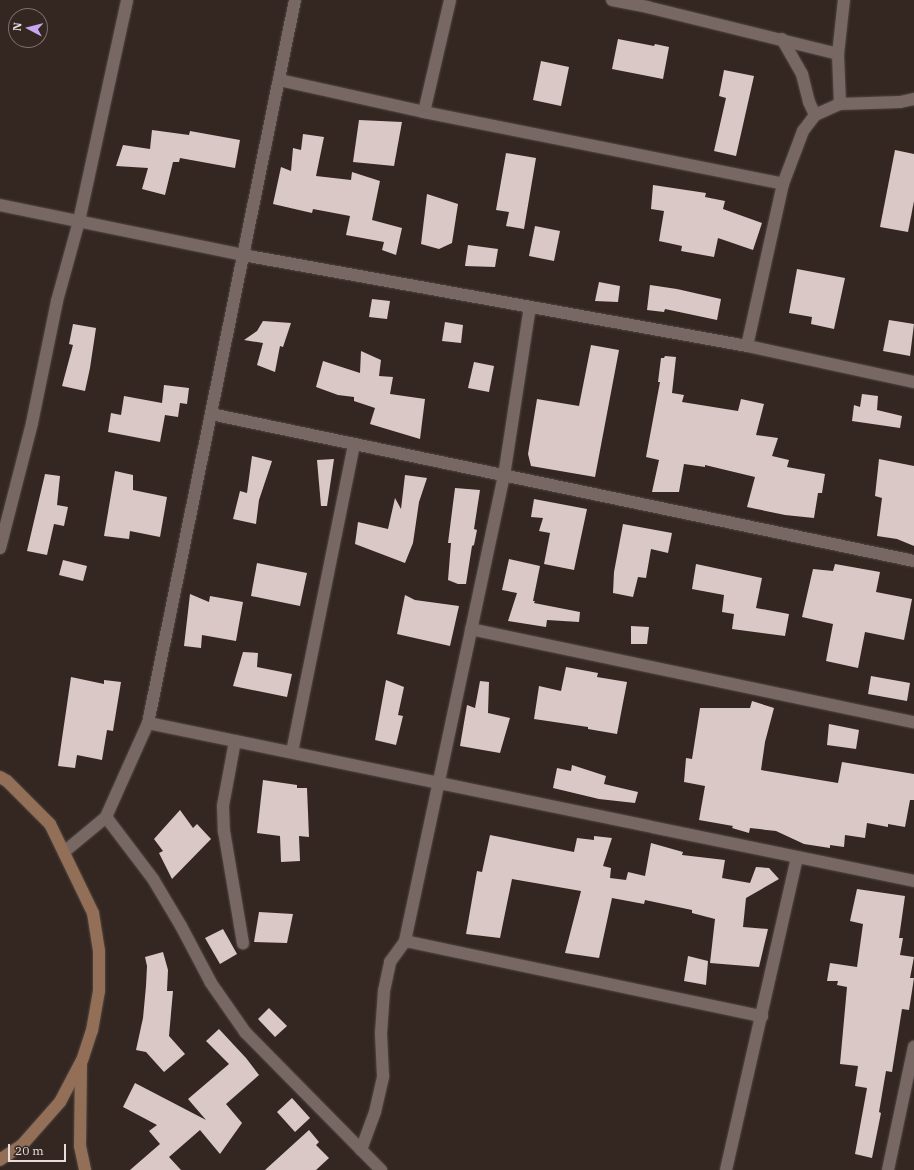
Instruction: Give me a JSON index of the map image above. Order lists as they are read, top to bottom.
{
  "scale_bar": "20 m",
  "north": "left"
}
